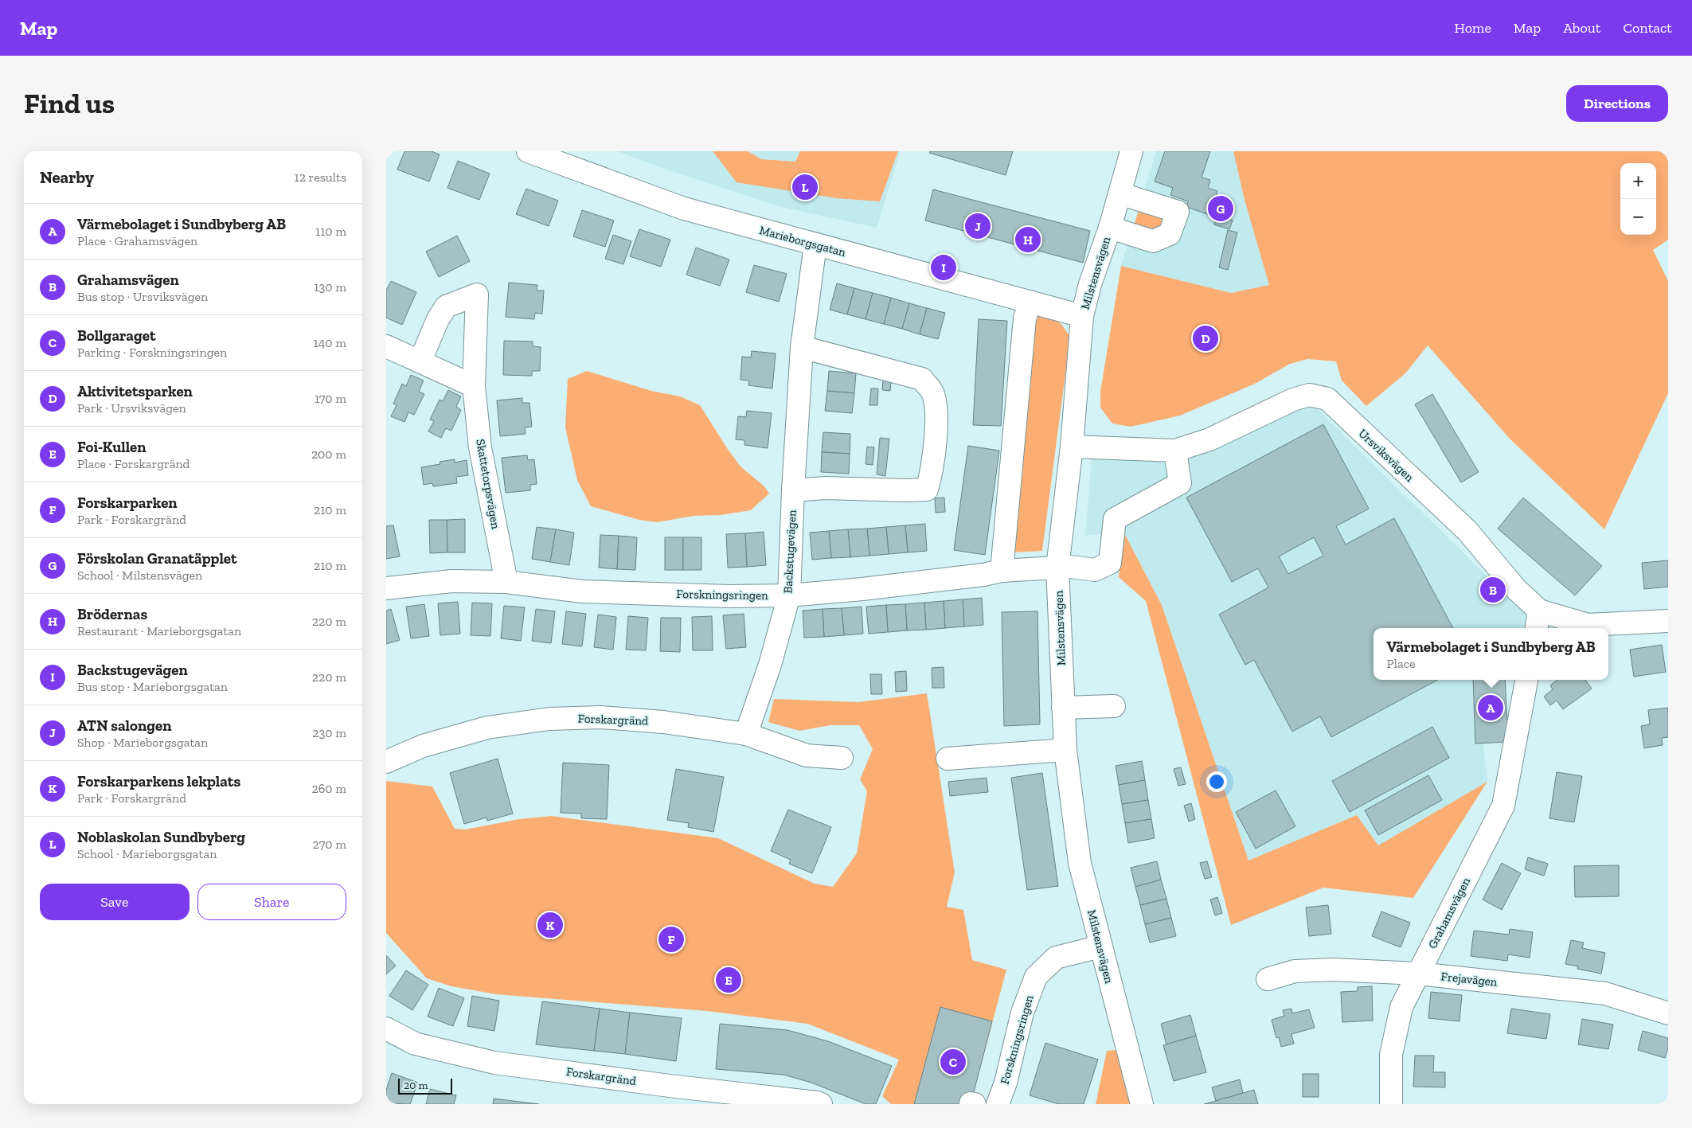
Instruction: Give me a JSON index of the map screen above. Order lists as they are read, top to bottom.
{
  "streets": {
    "street": [
      "Marieborgsgatan",
      "Milstensvägen",
      "Ursviksvägen",
      "Skattetorpsvägen",
      "Backstugevägen",
      "Forskningsringen",
      "Forskargränd",
      "Grahamsvägen",
      "Frejavägen"
    ]
  },
  "crossings": [
    ["Marieborgsgatan", "Milstensvägen"],
    ["Marieborgsgatan", "Backstugevägen"],
    ["Milstensvägen", "Ursviksvägen"],
    ["Milstensvägen", "Forskningsringen"],
    ["Ursviksvägen", "Forskningsringen"],
    ["Skattetorpsvägen", "Forskningsringen"],
    ["Backstugevägen", "Forskningsringen"],
    ["Backstugevägen", "Forskargränd"],
    ["Grahamsvägen", "Frejavägen"]
  ],
  "scale_bar": "20 m",
  "page": {
    "header": "Map",
    "nav": [
      "Home",
      "Map",
      "About",
      "Contact"
    ],
    "buttons": [
      "Directions",
      ["Save", "Share"]
    ],
    "title": "Find us",
    "heading": ["Nearby", "12 results"],
    "map_buttons": ["+", "−"],
    "pins": [
      "L",
      "G",
      "J",
      "H",
      "I",
      "D",
      "B",
      "A",
      "K",
      "F",
      "E",
      "C"
    ],
    "list": [
      {
        "mark": "A",
        "name": "Värmebolaget i Sundbyberg AB",
        "note": "Place · Grahamsvägen",
        "value": "110 m"
      },
      {
        "mark": "B",
        "name": "Grahamsvägen",
        "note": "Bus stop · Ursviksvägen",
        "value": "130 m"
      },
      {
        "mark": "C",
        "name": "Bollgaraget",
        "note": "Parking · Forskningsringen",
        "value": "140 m"
      },
      {
        "mark": "D",
        "name": "Aktivitetsparken",
        "note": "Park · Ursviksvägen",
        "value": "170 m"
      },
      {
        "mark": "E",
        "name": "Foi-Kullen",
        "note": "Place · Forskargränd",
        "value": "200 m"
      },
      {
        "mark": "F",
        "name": "Forskarparken",
        "note": "Park · Forskargränd",
        "value": "210 m"
      },
      {
        "mark": "G",
        "name": "Förskolan Granatäpplet",
        "note": "School · Milstensvägen",
        "value": "210 m"
      },
      {
        "mark": "H",
        "name": "Brödernas",
        "note": "Restaurant · Marieborgsgatan",
        "value": "220 m"
      },
      {
        "mark": "I",
        "name": "Backstugevägen",
        "note": "Bus stop · Marieborgsgatan",
        "value": "220 m"
      },
      {
        "mark": "J",
        "name": "ATN salongen",
        "note": "Shop · Marieborgsgatan",
        "value": "230 m"
      },
      {
        "mark": "K",
        "name": "Forskarparkens lekplats",
        "note": "Park · Forskargränd",
        "value": "260 m"
      },
      {
        "mark": "L",
        "name": "Noblaskolan Sundbyberg",
        "note": "School · Marieborgsgatan",
        "value": "270 m"
      }
    ],
    "popup": ["Värmebolaget i Sundbyberg AB", "Place"],
    "scale": "20 m"
  }
}
